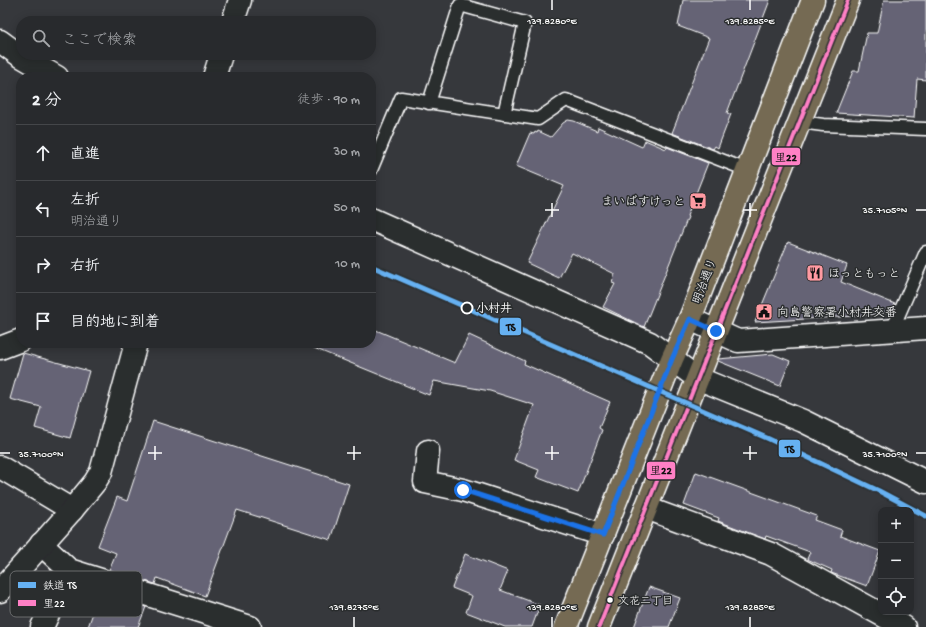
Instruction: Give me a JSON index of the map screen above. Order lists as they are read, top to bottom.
{
  "streets": {
    "main road": ["明治通り"]
  },
  "places": {
    "supermarket": ["まいばすけっと"],
    "restaurant": ["ほっともっと"],
    "other": ["小村井", "文花二丁目"],
    "public building": ["向島警察署小村井交番"]
  },
  "lines": ["transit line 里22", "rail line TS"],
  "legend": ["鉄道 TS", "里22"],
  "page": {
    "search": "ここで検索",
    "heading": ["2 分", "徒歩 · 90 m"],
    "list": [
      ["直進", "30 m"],
      ["左折", "明治通り", "50 m"],
      ["右折", "10 m"],
      "目的地に到着"
    ],
    "map_buttons": ["+", "−"]
  },
  "coordinates": [
    "139.8280°E",
    "139.8285°E",
    "35.7105°N",
    "35.7100°N",
    "139.8275°E"
  ]
}
